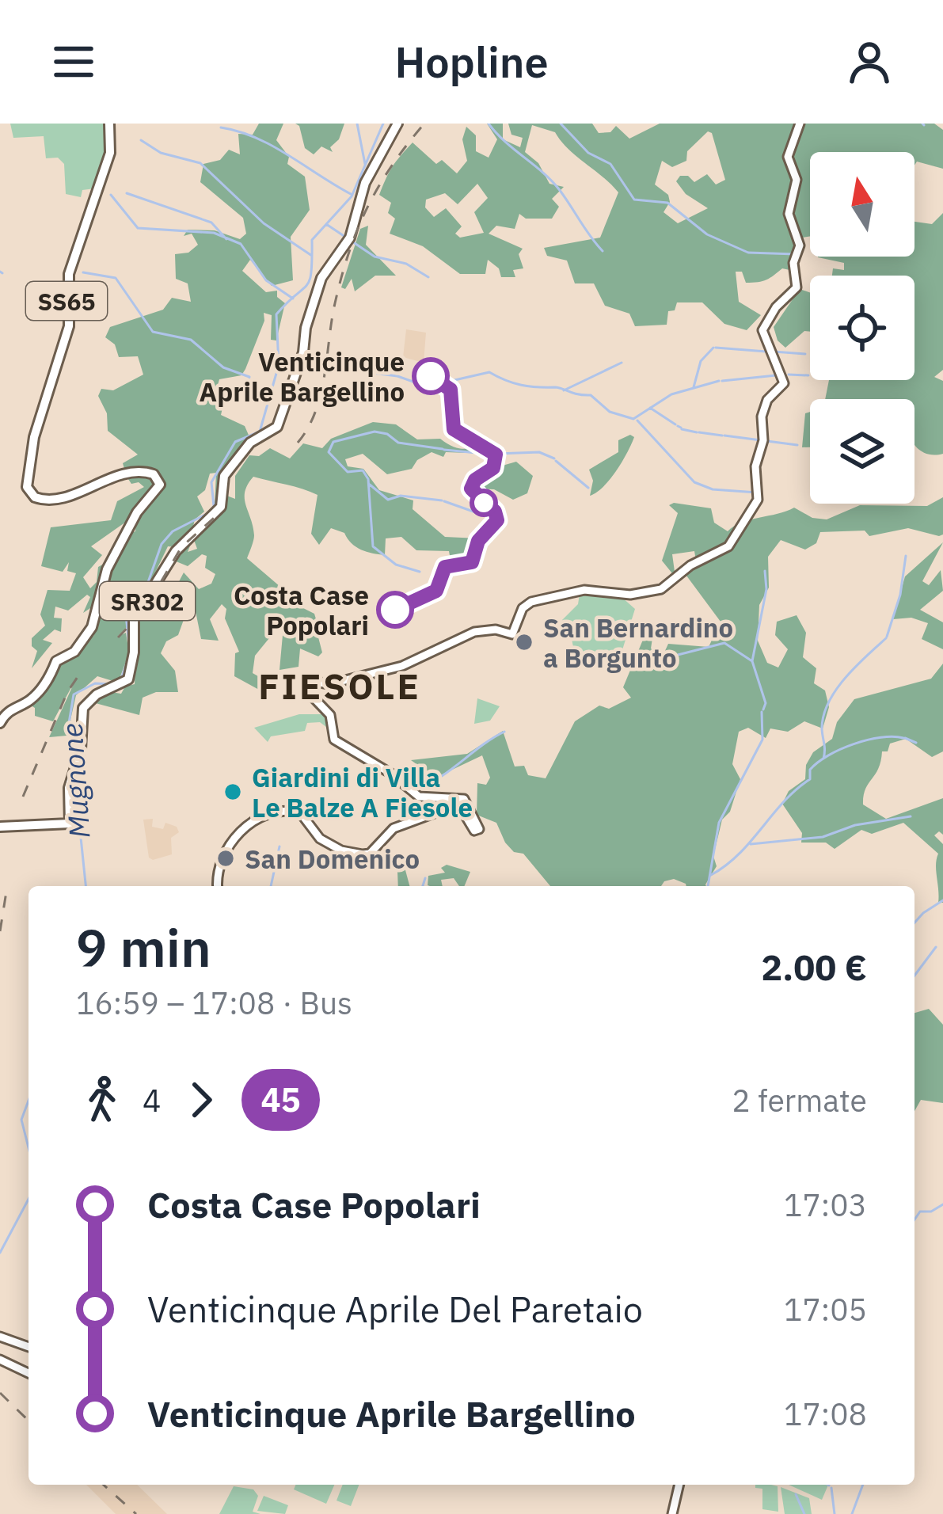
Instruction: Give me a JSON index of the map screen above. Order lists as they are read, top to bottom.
{
  "streets": {
    "main road": ["SS65", "SR302"]
  },
  "districts": ["FIESOLE"],
  "water": ["Mugnone"],
  "places": [
    "Venticinque Aprile Bargellino",
    "Costa Case Popolari",
    "San Bernardino a Borgunto",
    "Giardini di Villa Le Balze A Fiesole",
    "San Domenico"
  ],
  "lines": ["bus line 45"],
  "north": "top",
  "page": {
    "header": "Hopline",
    "heading": ["9 min", "16:59 – 17:08 · Bus", "2.00 €"],
    "legs": ["4", "45", "2 fermate"],
    "list": [
      {
        "name": "Costa Case Popolari",
        "value": "17:03"
      },
      {
        "name": "Venticinque Aprile Del Paretaio",
        "value": "17:05"
      },
      {
        "name": "Venticinque Aprile Bargellino",
        "value": "17:08"
      }
    ]
  }
}
